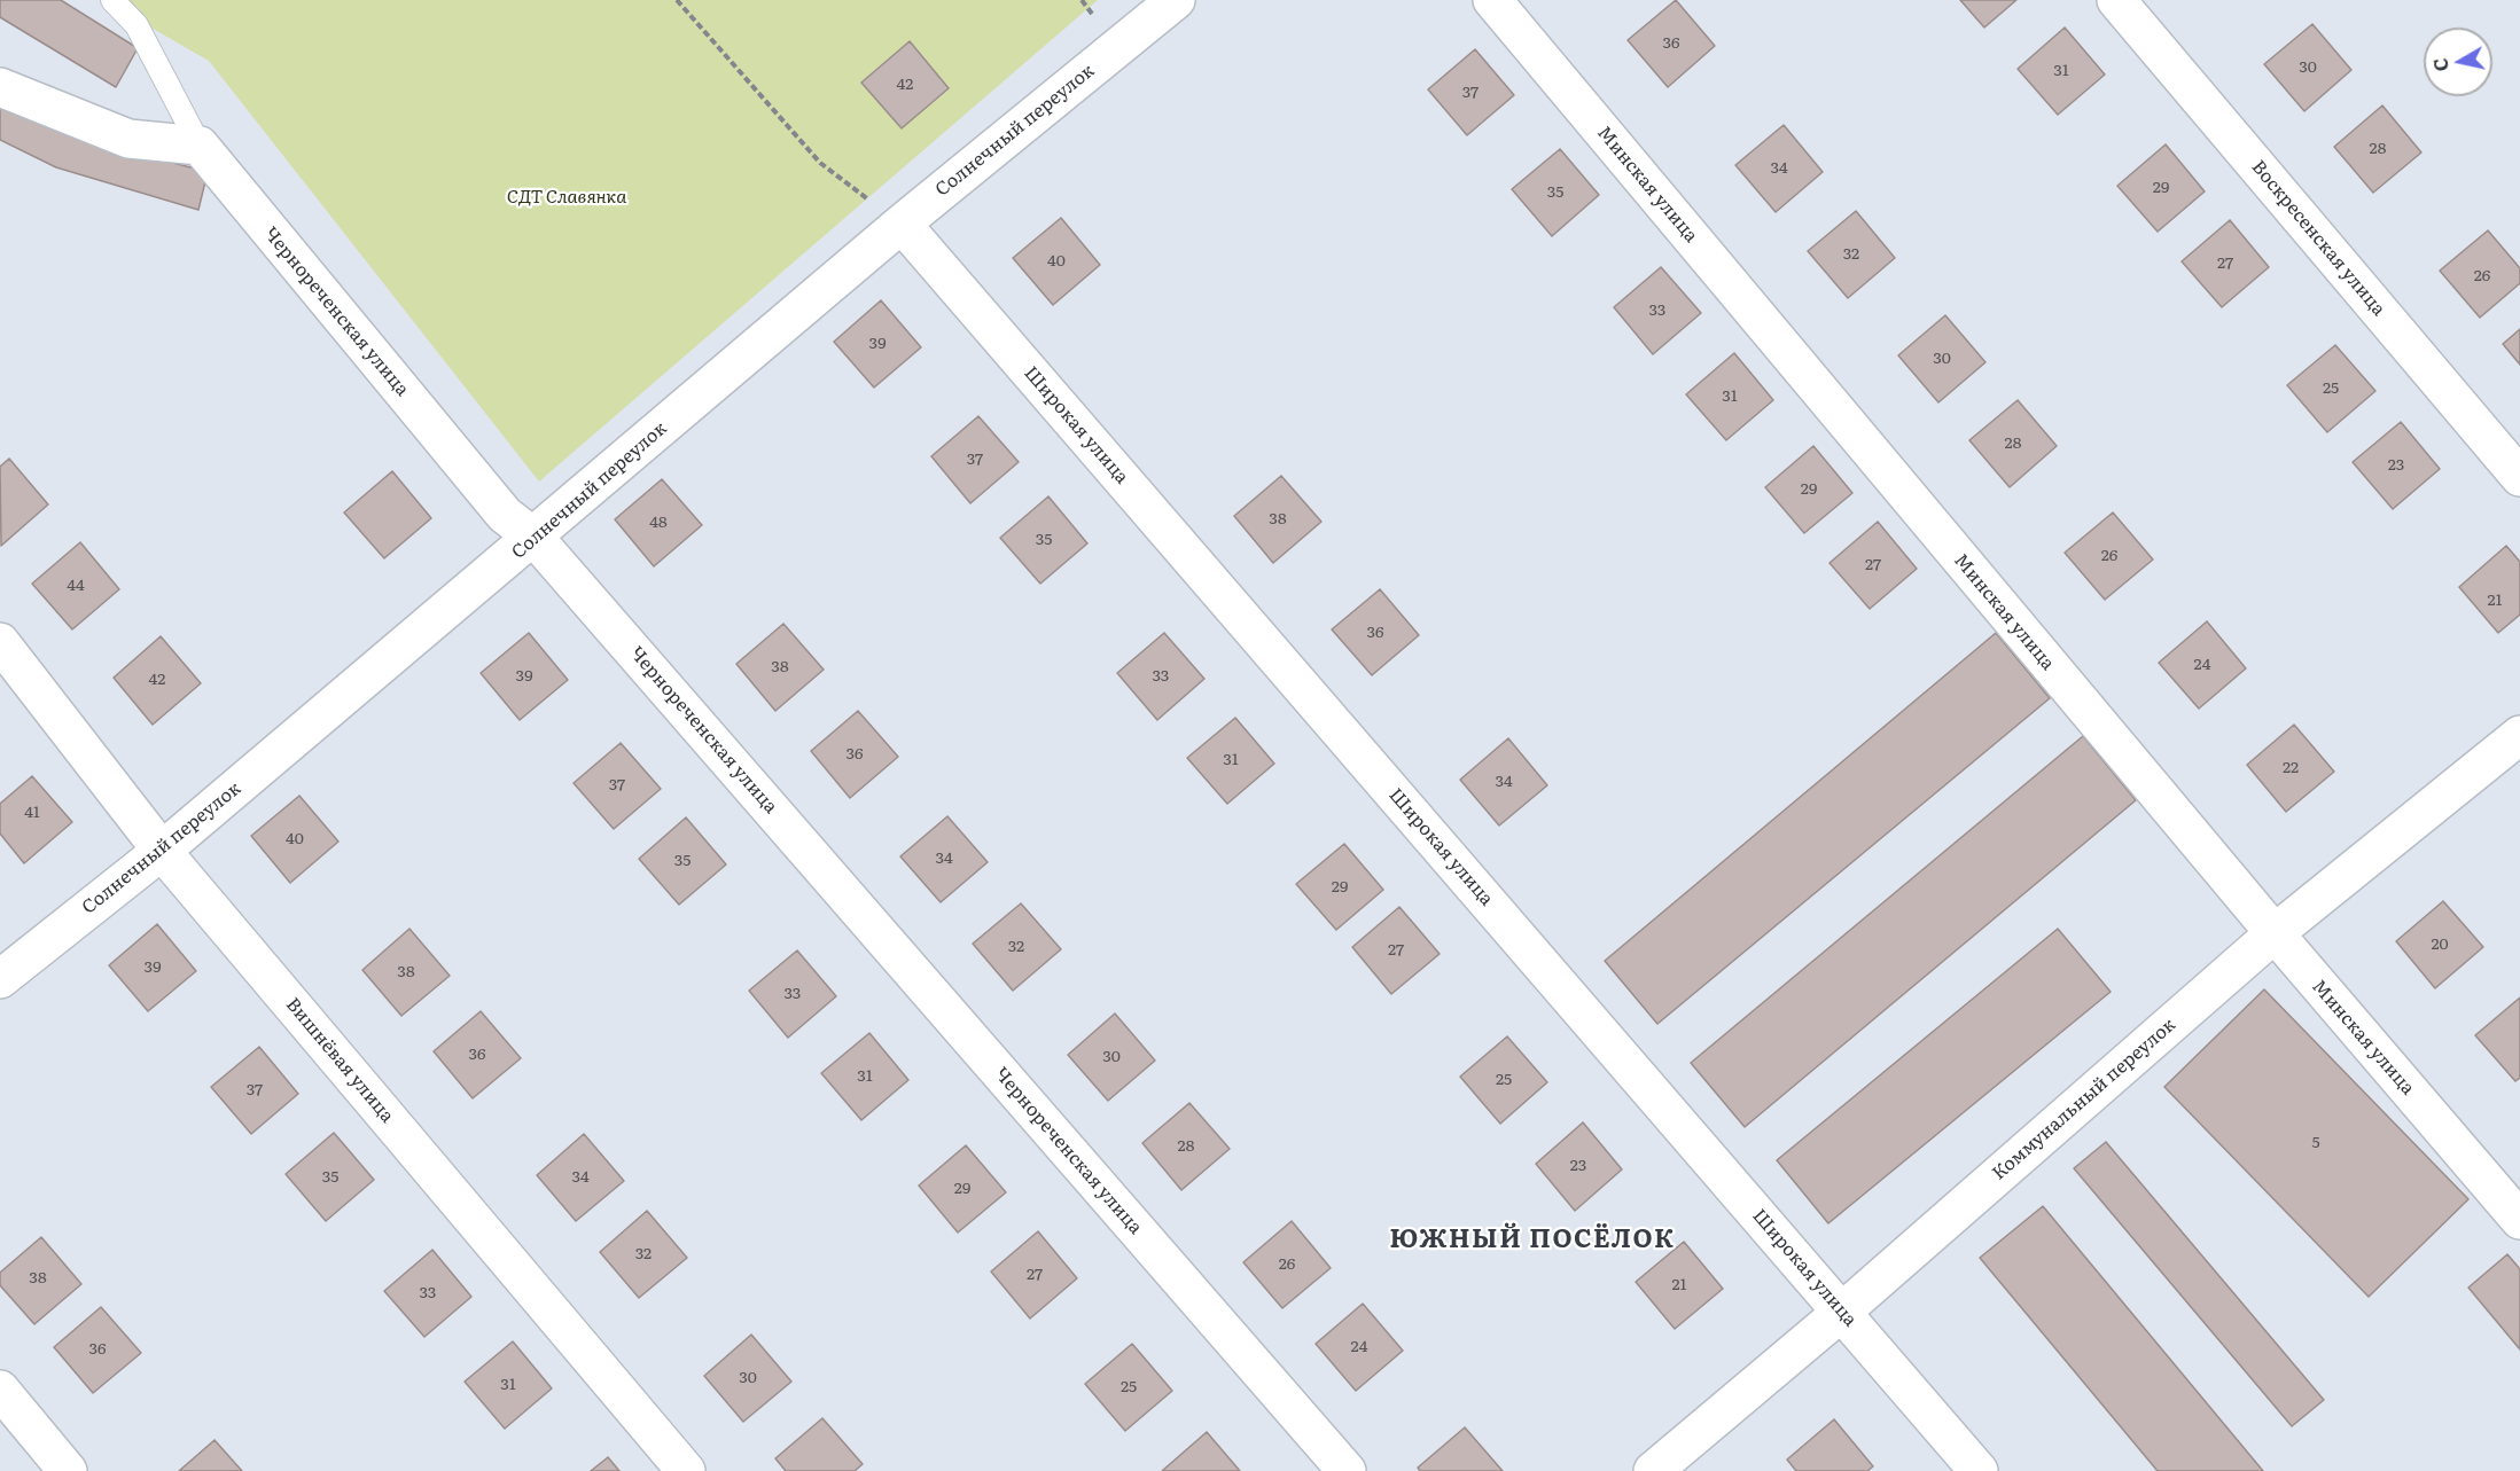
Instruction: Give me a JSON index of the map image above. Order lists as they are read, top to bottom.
{
  "streets": {
    "street": [
      "Солнечный переулок",
      "Минская улица",
      "Воскресенская улица",
      "Чернореченская улица",
      "Широкая улица",
      "Вишнёвая улица",
      "Коммунальный переулок"
    ]
  },
  "crossings": [
    ["Солнечный переулок", "Чернореченская улица"],
    ["Солнечный переулок", "Широкая улица"],
    ["Солнечный переулок", "Вишнёвая улица"],
    ["Минская улица", "Коммунальный переулок"],
    ["Широкая улица", "Коммунальный переулок"]
  ],
  "districts": ["ЮЖНЫЙ ПОСЁЛОК"],
  "parks": ["СДТ Славянка"],
  "house_numbers": [
    "36",
    "30",
    "31",
    "42",
    "37",
    "28",
    "34",
    "29",
    "35",
    "32",
    "40",
    "27",
    "26",
    "33",
    "39",
    "30",
    "25",
    "31",
    "28",
    "37",
    "23",
    "29",
    "38",
    "48",
    "35",
    "26",
    "27",
    "44",
    "21",
    "36",
    "24",
    "38",
    "39",
    "33",
    "42",
    "36",
    "31",
    "22",
    "34",
    "37",
    "41",
    "40",
    "34",
    "35",
    "29",
    "20",
    "32",
    "27",
    "39",
    "38",
    "33",
    "36",
    "30",
    "31",
    "25",
    "37",
    "5",
    "28",
    "23",
    "35",
    "34",
    "29",
    "32",
    "26",
    "27",
    "38",
    "21",
    "33",
    "24",
    "36",
    "30",
    "31",
    "25"
  ],
  "north": "left"
}
